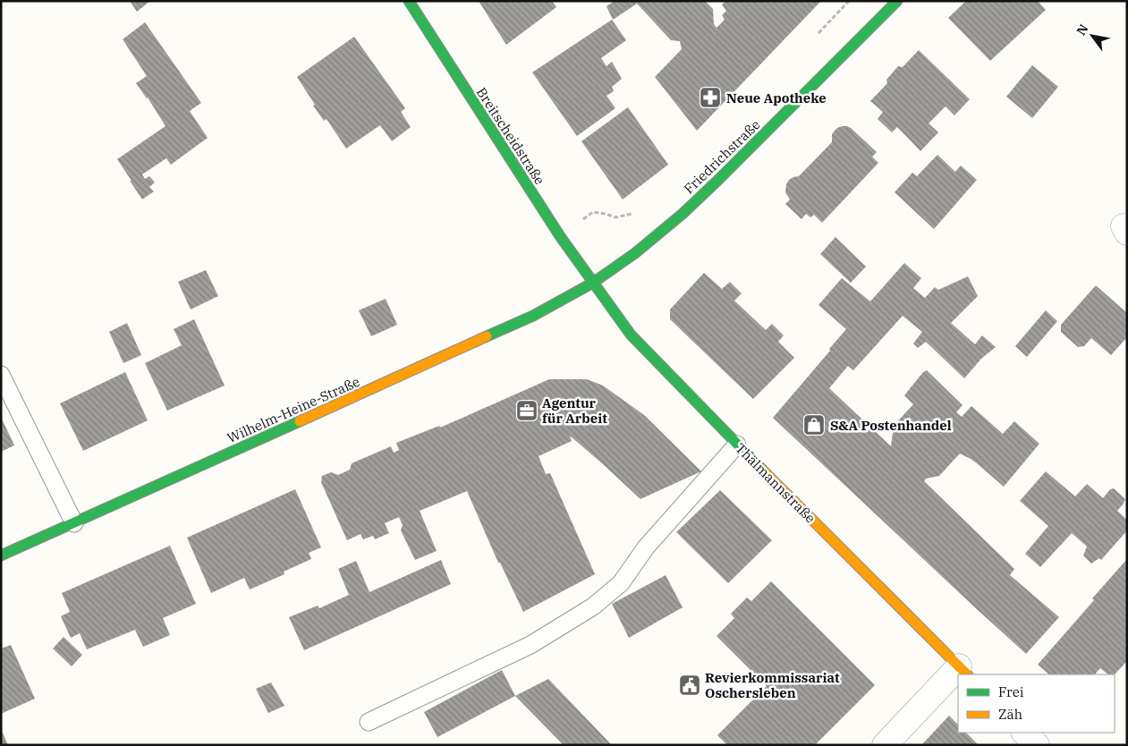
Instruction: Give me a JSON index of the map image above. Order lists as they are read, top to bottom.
{
  "streets": {
    "street": [
      "Breitscheidstraße",
      "Friedrichstraße",
      "Wilhelm-Heine-Straße",
      "Thälmannstraße"
    ]
  },
  "crossings": [
    ["Breitscheidstraße", "Friedrichstraße"],
    ["Breitscheidstraße", "Wilhelm-Heine-Straße"],
    ["Breitscheidstraße", "Thälmannstraße"],
    ["Friedrichstraße", "Wilhelm-Heine-Straße"],
    ["Friedrichstraße", "Thälmannstraße"],
    ["Wilhelm-Heine-Straße", "Thälmannstraße"]
  ],
  "places": {
    "pharmacy": ["Neue Apotheke"],
    "office": ["Agentur für Arbeit"],
    "shop": ["S&A Postenhandel"],
    "public building": ["Revierkommissariat Oschersleben"]
  },
  "legend": ["Frei", "Zäh"],
  "north": "top left"
}
